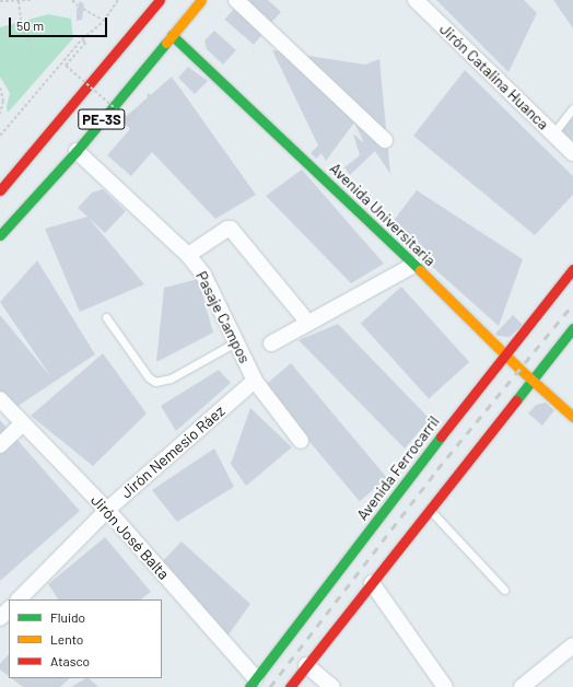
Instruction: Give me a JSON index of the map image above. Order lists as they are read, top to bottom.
{
  "streets": {
    "main road": ["PE-3S", "Avenida Universitaria", "Avenida Ferrocarril"],
    "street": [
      "Jirón Catalina Huanca",
      "Pasaje Campos",
      "Jirón Nemesio Ráez",
      "Jirón José Balta"
    ]
  },
  "crossings": [
    ["PE-3S", "Avenida Universitaria"],
    ["PE-3S", "Pasaje Campos"],
    ["Avenida Universitaria", "Avenida Ferrocarril"],
    ["Pasaje Campos", "Jirón Nemesio Ráez"],
    ["Jirón Nemesio Ráez", "Jirón José Balta"],
    ["Avenida Ferrocarril", "Jirón José Balta"]
  ],
  "legend": ["Fluido", "Lento", "Atasco"],
  "scale_bar": "50 m"
}
